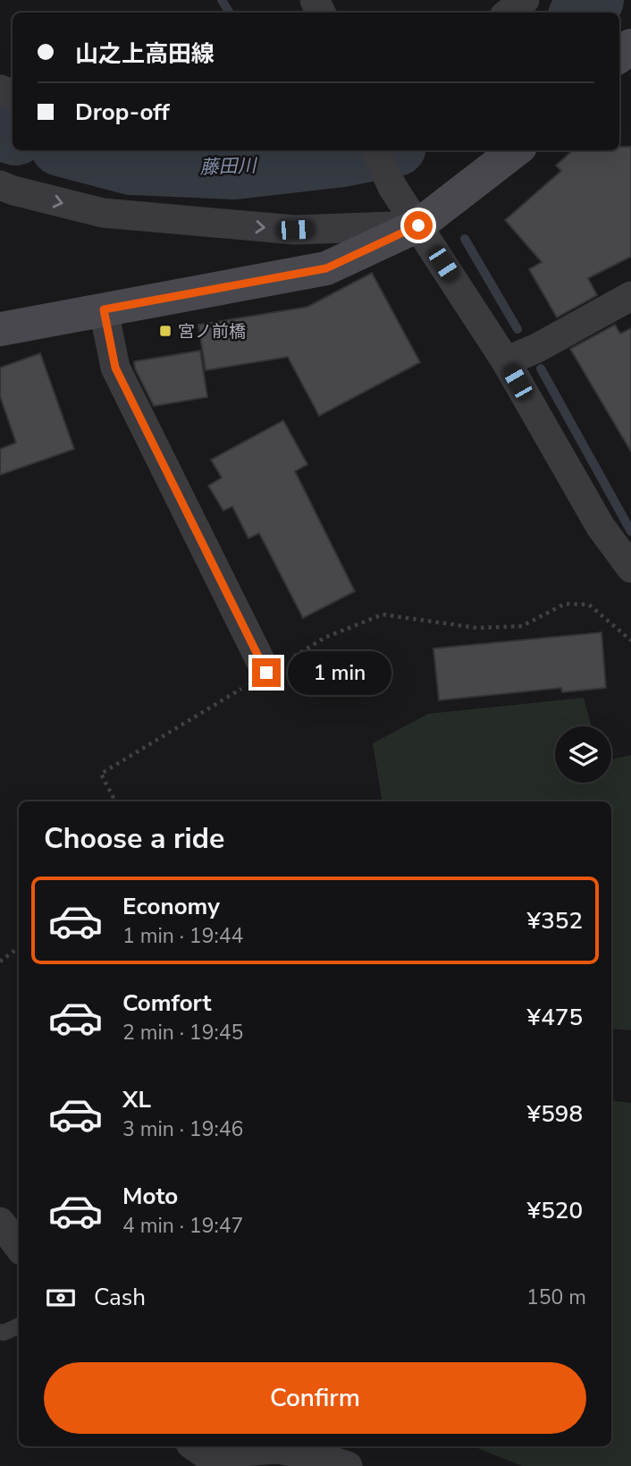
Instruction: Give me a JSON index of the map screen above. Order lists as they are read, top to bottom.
{
  "water": ["藤田川"],
  "places": {
    "transit": ["宮ノ前橋"]
  },
  "page": {
    "banner": ["山之上高田線", "Drop-off"],
    "bubble": "1 min",
    "heading": "Choose a ride",
    "list": [
      {
        "name": "Economy",
        "note": "1 min · 19:44",
        "value": "¥352"
      },
      {
        "name": "Comfort",
        "note": "2 min · 19:45",
        "value": "¥475"
      },
      {
        "name": "XL",
        "note": "3 min · 19:46",
        "value": "¥598"
      },
      {
        "name": "Moto",
        "note": "4 min · 19:47",
        "value": "¥520"
      }
    ],
    "pay": ["Cash", "150 m"],
    "buttons": "Confirm"
  }
}
